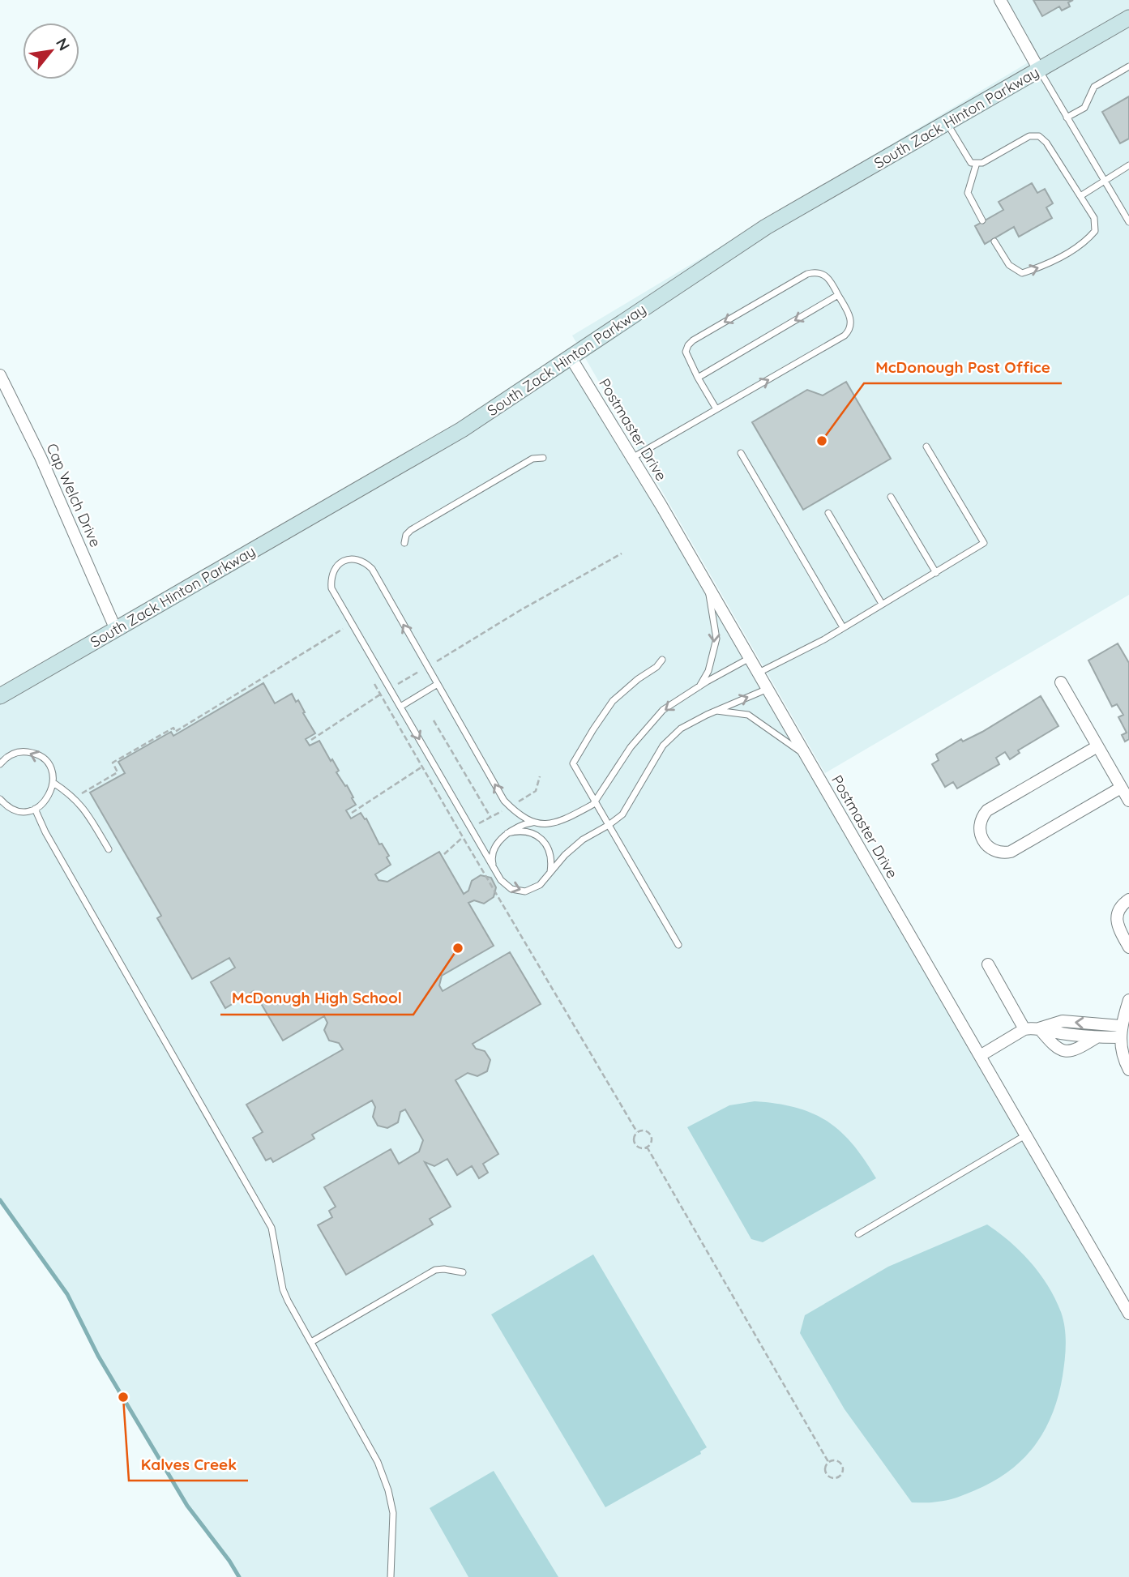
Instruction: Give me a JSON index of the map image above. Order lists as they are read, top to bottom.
{
  "streets": {
    "main road": ["South Zack Hinton Parkway"],
    "street": ["Postmaster Drive", "Cap Welch Drive"]
  },
  "crossings": [
    ["South Zack Hinton Parkway", "Postmaster Drive"],
    ["South Zack Hinton Parkway", "Cap Welch Drive"]
  ],
  "places": ["McDonough Post Office", "McDonugh High School", "Kalves Creek"],
  "north": "top right"
}
